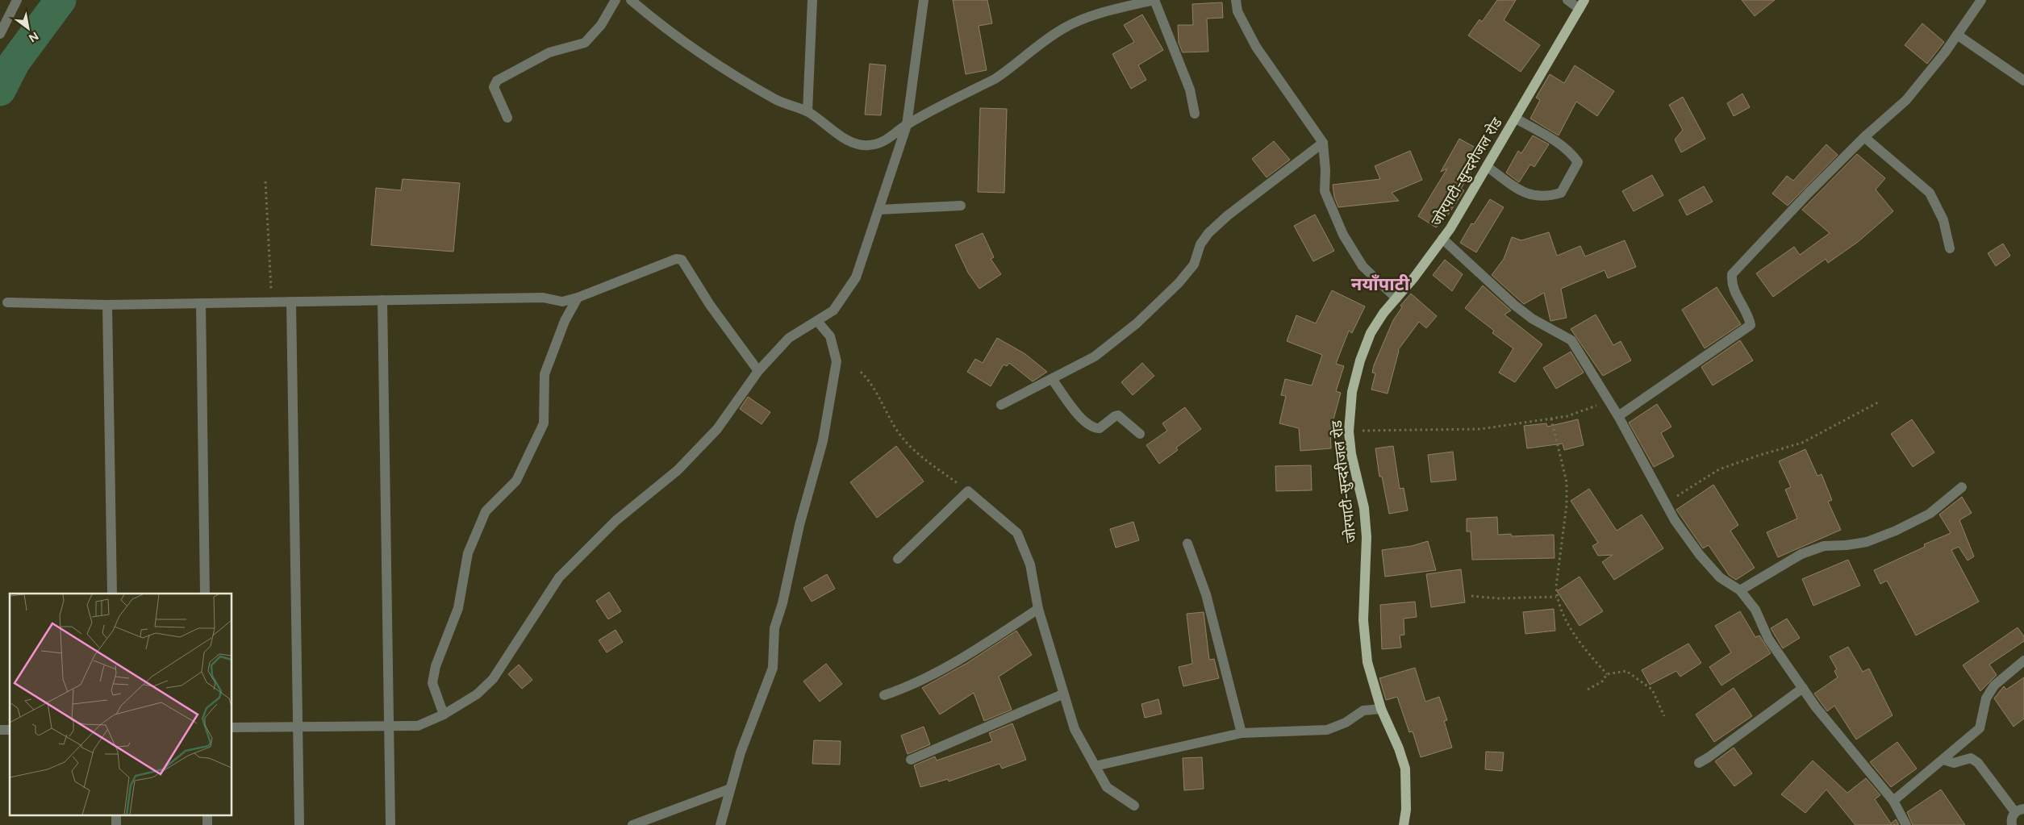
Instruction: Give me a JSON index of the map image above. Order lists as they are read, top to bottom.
{
  "streets": {
    "main road": ["जोरपाटी-सुन्दरीजल रोड"]
  },
  "districts": ["नयाँपाटी"],
  "north": "bottom right"
}
